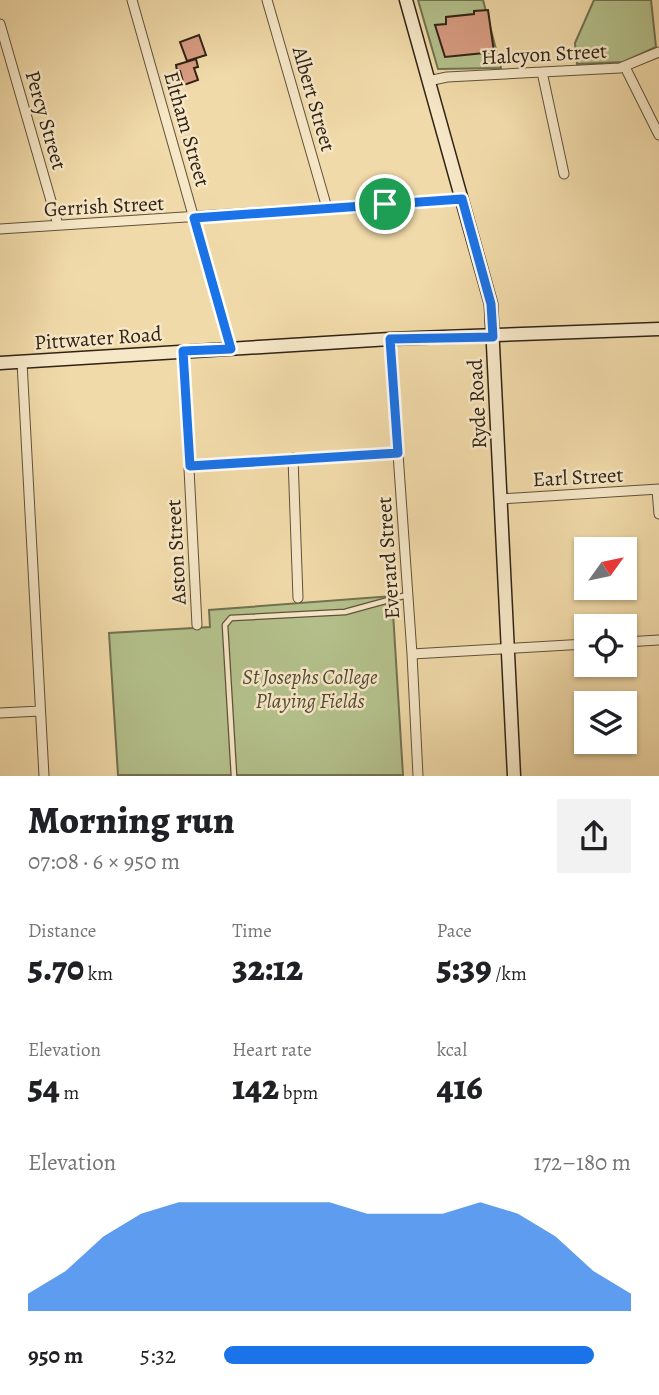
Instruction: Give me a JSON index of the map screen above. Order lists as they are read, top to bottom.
{
  "streets": {
    "main road": ["Pittwater Road", "Ryde Road"],
    "street": [
      "Halcyon Street",
      "Albert Street",
      "Percy Street",
      "Eltham Street",
      "Gerrish Street",
      "Earl Street",
      "Aston Street",
      "Everard Street"
    ]
  },
  "crossings": [
    ["Halcyon Street", "Ryde Road"],
    ["Albert Street", "Gerrish Street"],
    ["Percy Street", "Gerrish Street"],
    ["Eltham Street", "Gerrish Street"],
    ["Eltham Street", "Pittwater Road"],
    ["Gerrish Street", "Ryde Road"],
    ["Pittwater Road", "Ryde Road"],
    ["Pittwater Road", "Aston Street"],
    ["Pittwater Road", "Everard Street"],
    ["Ryde Road", "Earl Street"]
  ],
  "parks": ["St Josephs College Playing Fields"],
  "north": "top right",
  "page": {
    "heading": ["Morning run", "07:08 · 6 × 950 m"],
    "stats": [
      ["Distance", "5.70 km"],
      ["Time", "32:12"],
      ["Pace", "5:39 /km"],
      ["Elevation", "54 m"],
      ["Heart rate", "142 bpm"],
      ["kcal", "416"]
    ],
    "chart": ["Elevation", "172–180 m"],
    "list": [
      {
        "name": "950 m",
        "note": "5:32"
      }
    ]
  }
}
